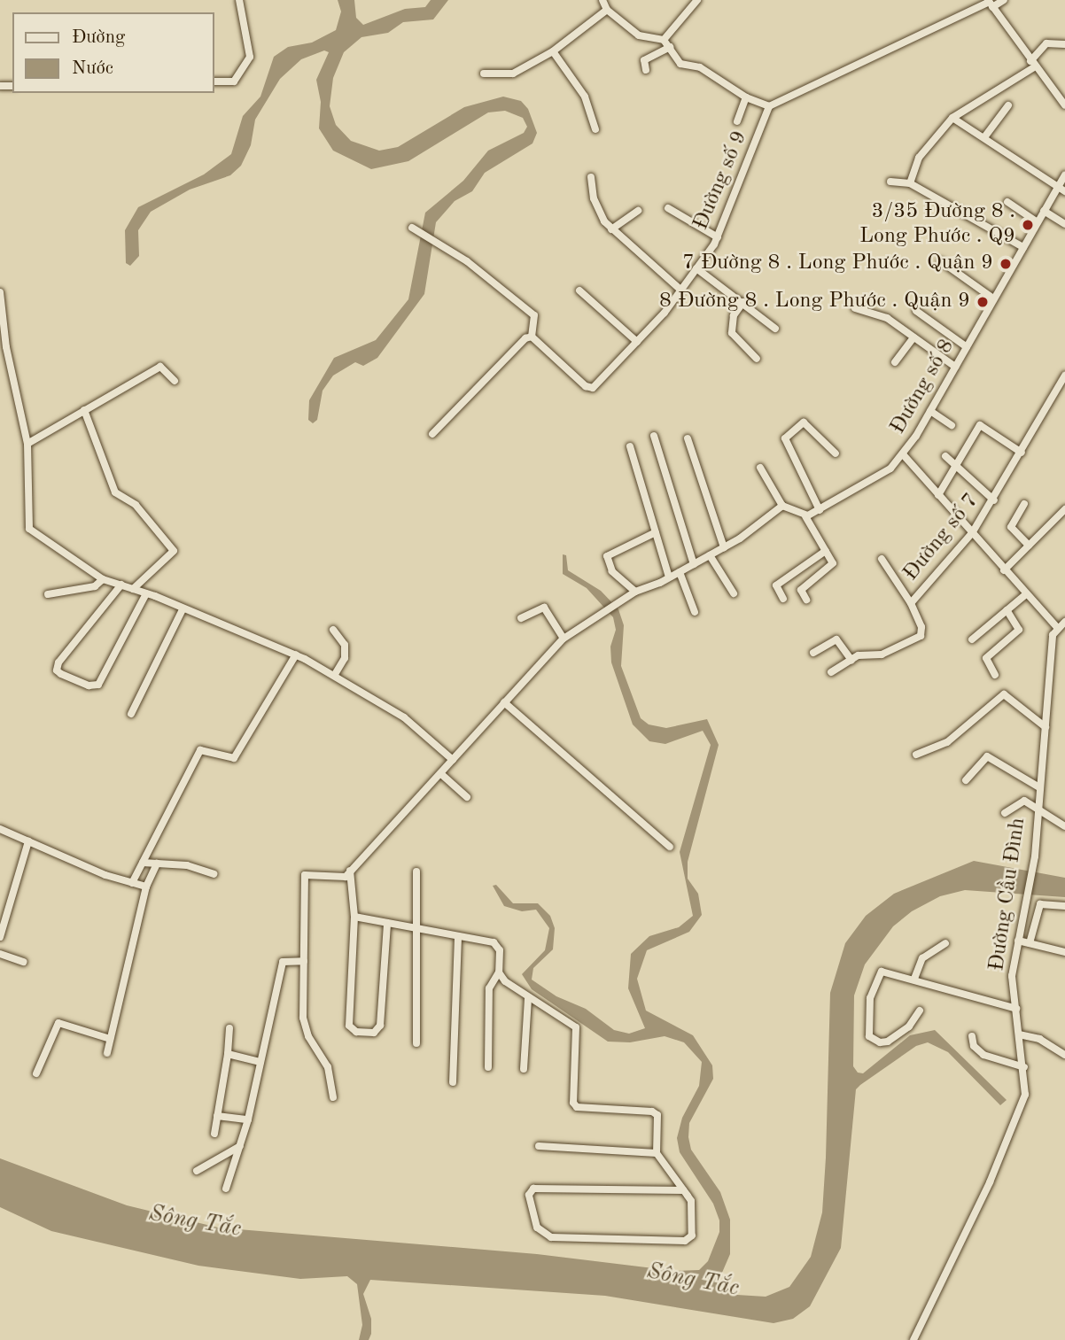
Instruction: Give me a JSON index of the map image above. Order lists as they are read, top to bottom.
{
  "streets": {
    "street": [
      "Đường số 9",
      "Đường số 8",
      "Đường số 7",
      "Đường Cầu Đình"
    ]
  },
  "water": ["Sông Tắc"],
  "places": ["3/35 Đường 8 . Long Phước . Q9", "7 Đường 8 . Long Phước . Quận 9", "8 Đường 8 . Long Phước . Quận 9"],
  "legend": ["Đường", "Nước"]
}
